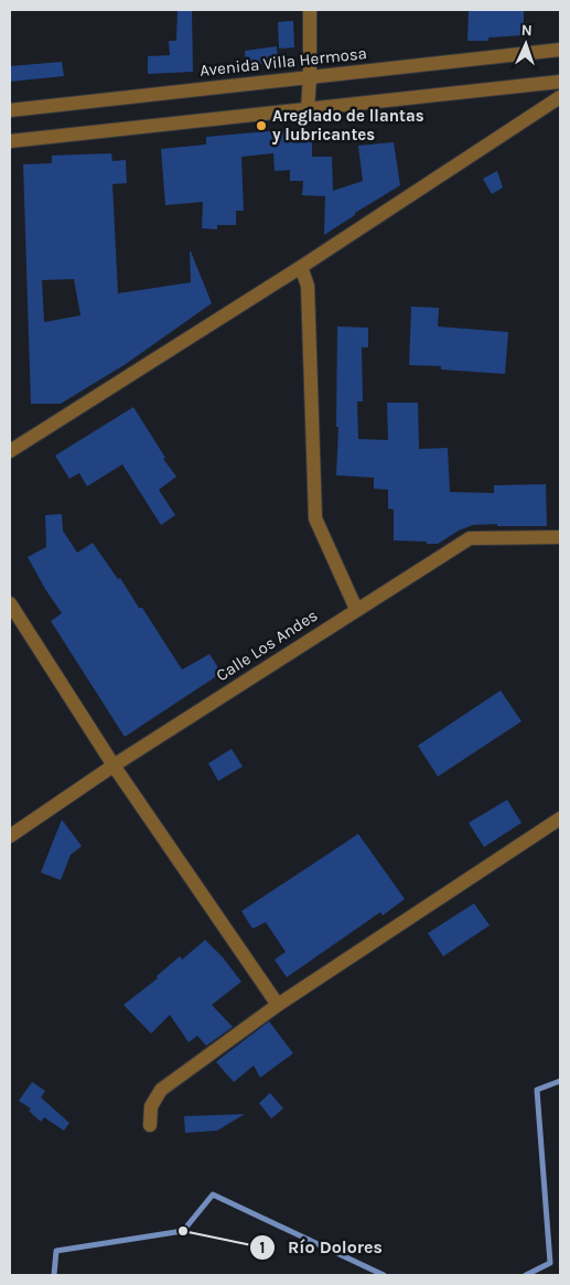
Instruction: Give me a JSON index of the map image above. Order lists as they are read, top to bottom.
{
  "streets": {
    "street": ["Avenida Villa Hermosa", "Calle Los Andes"]
  },
  "places": ["Areglado de llantas y lubricantes", "Río Dolores"],
  "north": "top"
}
